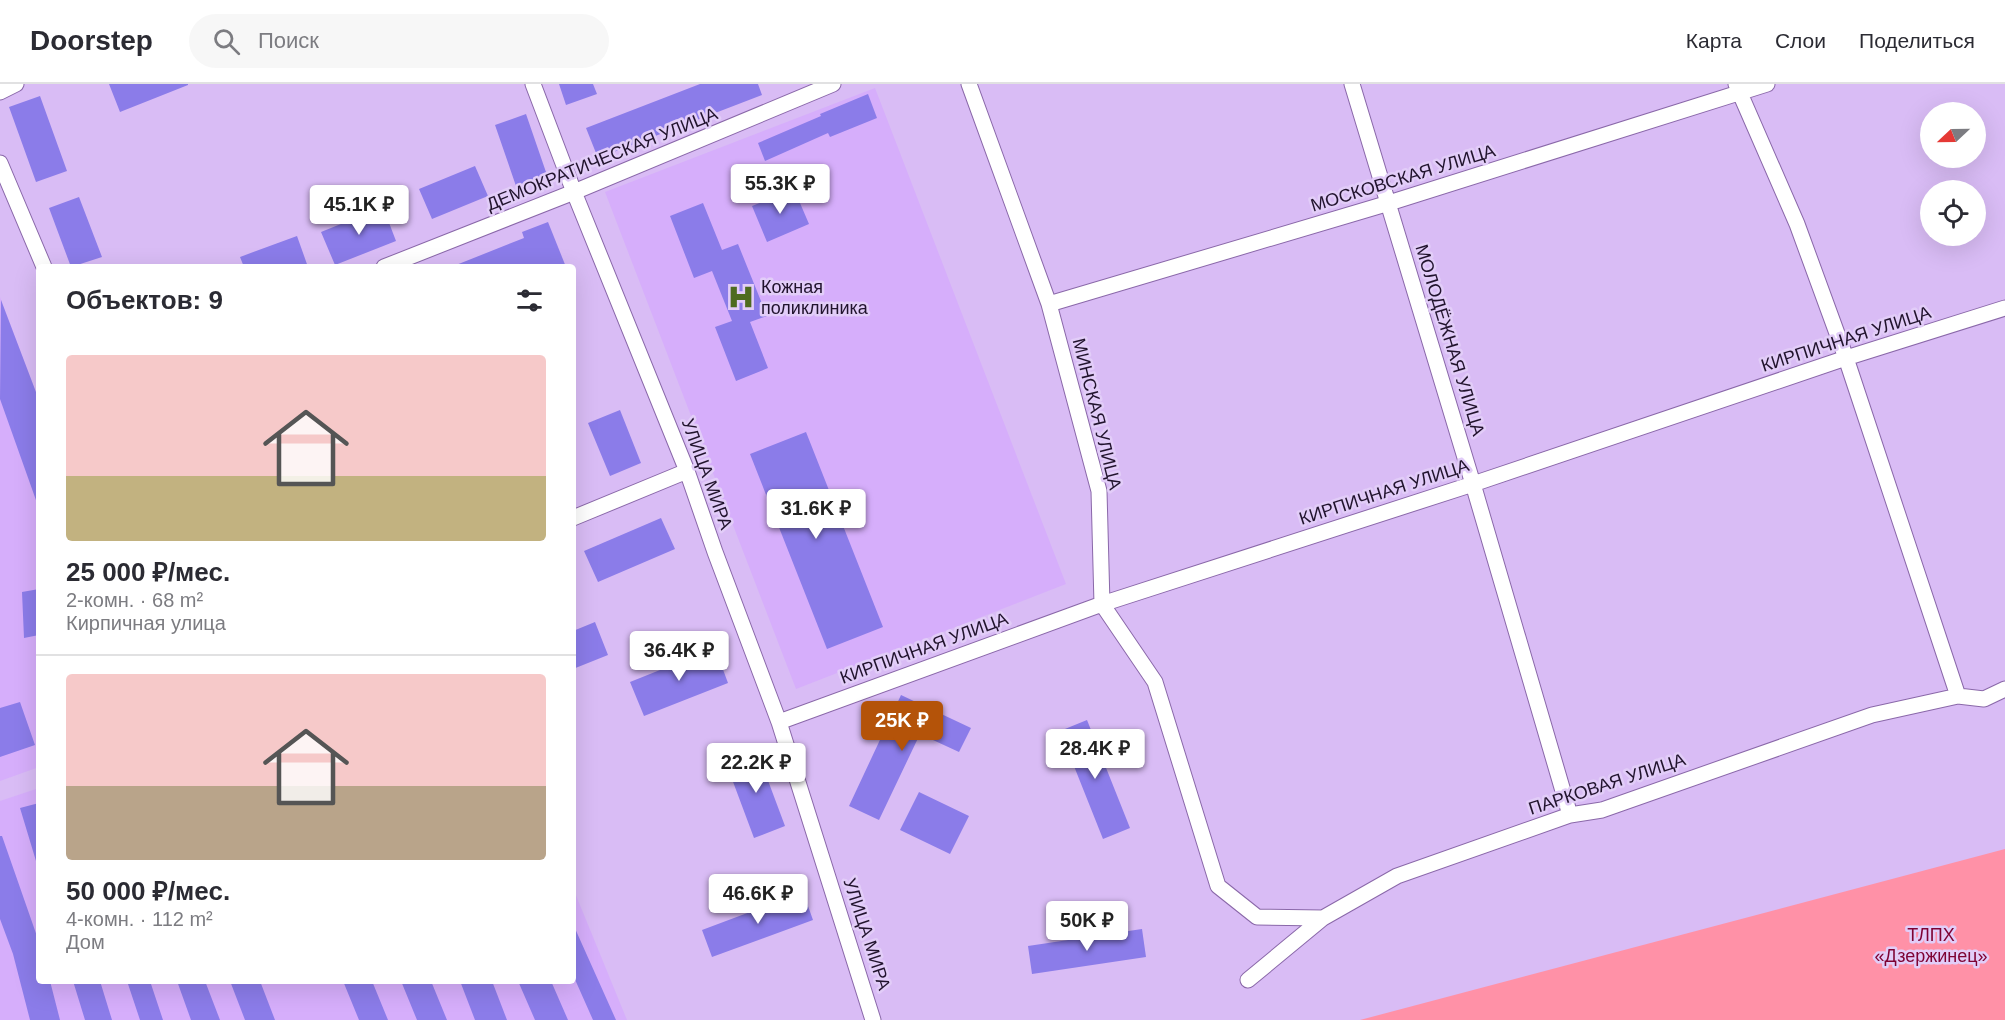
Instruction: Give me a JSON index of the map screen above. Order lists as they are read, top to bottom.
{
  "streets": {
    "street": [
      "ДЕМОКРАТИЧЕСКАЯ УЛИЦА",
      "МОСКОВСКАЯ УЛИЦА",
      "КИРПИЧНАЯ УЛИЦА",
      "МОЛОДЁЖНАЯ УЛИЦА",
      "МИНСКАЯ УЛИЦА",
      "УЛИЦА МИРА",
      "ПАРКОВАЯ УЛИЦА"
    ]
  },
  "crossings": [
    ["ДЕМОКРАТИЧЕСКАЯ УЛИЦА", "УЛИЦА МИРА"],
    ["МОСКОВСКАЯ УЛИЦА", "МОЛОДЁЖНАЯ УЛИЦА"],
    ["МОСКОВСКАЯ УЛИЦА", "МИНСКАЯ УЛИЦА"],
    ["КИРПИЧНАЯ УЛИЦА", "МОЛОДЁЖНАЯ УЛИЦА"],
    ["КИРПИЧНАЯ УЛИЦА", "МИНСКАЯ УЛИЦА"],
    ["КИРПИЧНАЯ УЛИЦА", "УЛИЦА МИРА"],
    ["МОЛОДЁЖНАЯ УЛИЦА", "ПАРКОВАЯ УЛИЦА"]
  ],
  "parks": ["ТЛПХ «Дзержинец»"],
  "places": {
    "hospital": ["Кожная поликлиника"]
  },
  "north": "left",
  "page": {
    "header": "Doorstep",
    "search": "Поиск",
    "nav": ["Карта", "Слои", "Поделиться"],
    "price": [
      "55.3K ₽",
      "45.1K ₽",
      "31.6K ₽",
      "36.4K ₽",
      "25K ₽",
      "28.4K ₽",
      "22.2K ₽",
      "46.6K ₽",
      "50K ₽"
    ],
    "heading": "Объектов: 9",
    "list": [
      {
        "name": "25 000 ₽/мес.",
        "note": "2-комн. · 68 m² · Кирпичная улица"
      },
      {
        "name": "50 000 ₽/мес.",
        "note": "4-комн. · 112 m² · Дом"
      }
    ]
  }
}
